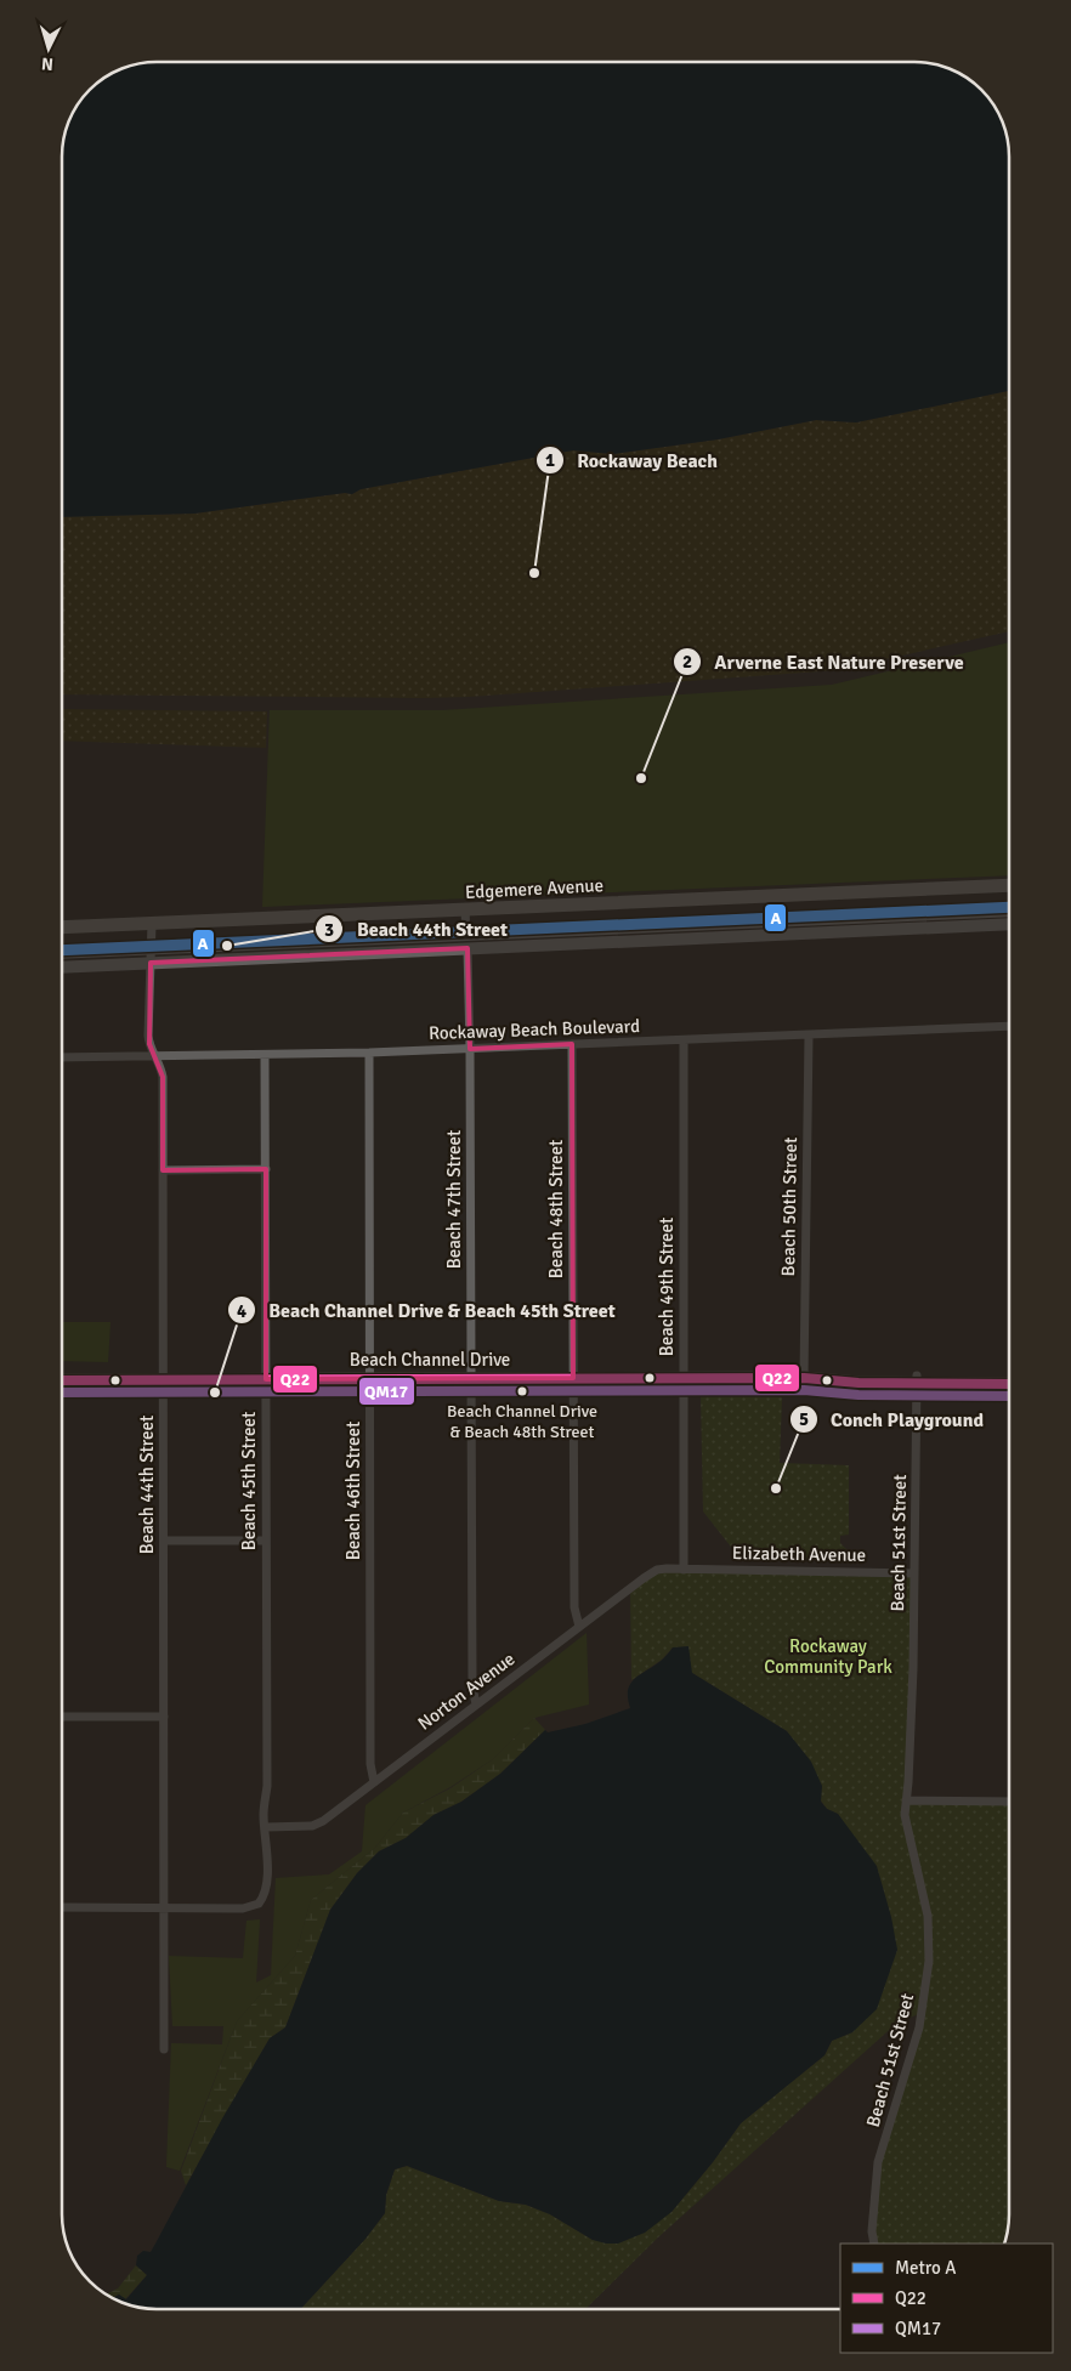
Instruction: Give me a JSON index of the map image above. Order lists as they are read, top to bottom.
{
  "streets": {
    "main road": ["Edgemere Avenue", "Beach Channel Drive"],
    "street": [
      "Rockaway Beach Boulevard",
      "Beach 47th Street",
      "Beach 50th Street",
      "Beach 48th Street",
      "Beach 49th Street",
      "Beach 45th Street",
      "Beach 44th Street",
      "Beach 46th Street",
      "Beach 51st Street",
      "Elizabeth Avenue",
      "Norton Avenue"
    ]
  },
  "crossings": [
    ["Edgemere Avenue", "Beach 44th Street"],
    ["Rockaway Beach Boulevard", "Beach 47th Street"],
    ["Rockaway Beach Boulevard", "Beach 50th Street"],
    ["Rockaway Beach Boulevard", "Beach 48th Street"],
    ["Rockaway Beach Boulevard", "Beach 49th Street"],
    ["Rockaway Beach Boulevard", "Beach 45th Street"],
    ["Rockaway Beach Boulevard", "Beach 44th Street"],
    ["Rockaway Beach Boulevard", "Beach 46th Street"],
    ["Beach 47th Street", "Beach Channel Drive"],
    ["Beach 47th Street", "Norton Avenue"],
    ["Beach 50th Street", "Beach Channel Drive"],
    ["Beach 48th Street", "Beach Channel Drive"],
    ["Beach 48th Street", "Norton Avenue"],
    ["Beach 49th Street", "Beach Channel Drive"],
    ["Beach 49th Street", "Elizabeth Avenue"],
    ["Beach 49th Street", "Norton Avenue"],
    ["Beach Channel Drive", "Beach 45th Street"],
    ["Beach Channel Drive", "Beach 44th Street"],
    ["Beach Channel Drive", "Beach 46th Street"],
    ["Beach Channel Drive", "Beach 51st Street"],
    ["Beach 45th Street", "Beach 44th Street"],
    ["Beach 45th Street", "Norton Avenue"],
    ["Beach 46th Street", "Norton Avenue"],
    ["Beach 51st Street", "Elizabeth Avenue"],
    ["Elizabeth Avenue", "Norton Avenue"]
  ],
  "parks": ["Rockaway Community Park"],
  "places": [
    "Rockaway Beach",
    "Arverne East Nature Preserve",
    "Beach 44th Street",
    "Beach Channel Drive & Beach 48th Street",
    "Beach Channel Drive & Beach 45th Street",
    "Conch Playground"
  ],
  "lines": ["metro line A", "transit line Q22", "transit line QM17"],
  "legend": ["Metro A", "Q22", "QM17"],
  "north": "bottom"
}
